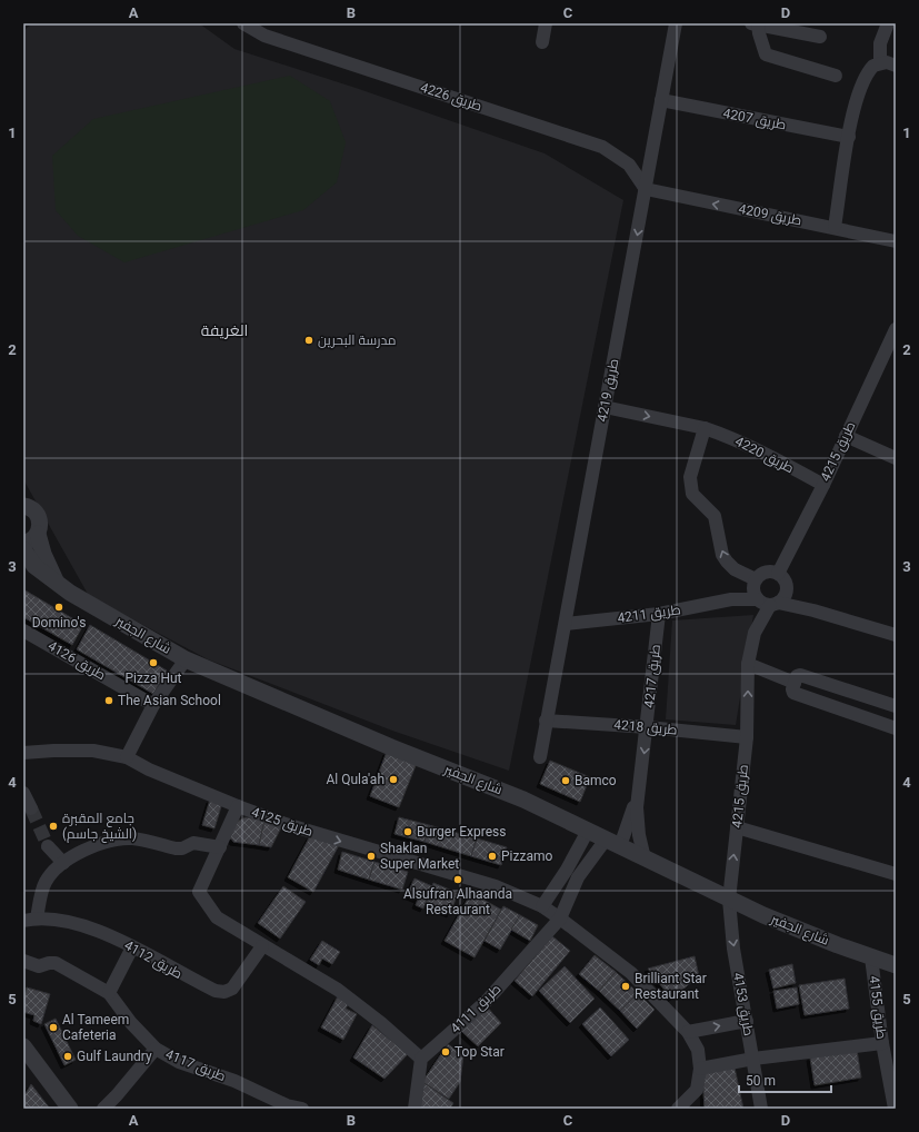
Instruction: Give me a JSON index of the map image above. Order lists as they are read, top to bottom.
{
  "streets": {
    "street": [
      "طريق 4226",
      "طريق 4207",
      "طريق 4209",
      "طريق 4219",
      "طريق 4215",
      "طريق 4220",
      "طريق 4211",
      "شارع الجفير",
      "طريق 4126",
      "طريق 4217",
      "طريق 4218",
      "طريق 4125",
      "طريق 4112",
      "طريق 4153",
      "طريق 4155",
      "طريق 4111",
      "طريق 4117"
    ]
  },
  "crossings": [
    ["طريق 4226", "طريق 4209"],
    ["طريق 4226", "طريق 4219"],
    ["طريق 4207", "طريق 4219"],
    ["طريق 4209", "طريق 4219"],
    ["طريق 4219", "طريق 4220"],
    ["طريق 4219", "طريق 4211"],
    ["طريق 4219", "طريق 4218"],
    ["طريق 4215", "طريق 4220"],
    ["طريق 4215", "طريق 4211"],
    ["طريق 4215", "شارع الجفير"],
    ["طريق 4215", "طريق 4218"],
    ["طريق 4215", "طريق 4153"],
    ["طريق 4211", "طريق 4217"],
    ["شارع الجفير", "طريق 4217"],
    ["شارع الجفير", "طريق 4153"],
    ["شارع الجفير", "طريق 4155"],
    ["شارع الجفير", "طريق 4111"],
    ["طريق 4217", "طريق 4218"],
    ["طريق 4217", "طريق 4111"]
  ],
  "one_way": [
    "طريق 4209",
    "طريق 4220",
    "طريق 4125",
    "طريق 4153"
  ],
  "districts": ["الغريفة"],
  "places": [
    "مدرسة البحرين",
    "Domino's",
    "Pizza Hut",
    "The Asian School",
    "Al Qula'ah",
    "Bamco",
    "جامع المقبرة (الشيخ جاسم)",
    "Burger Express",
    "Shaklan Super Market",
    "Pizzamo",
    "Alsufran Alhaanda Restaurant",
    "Brilliant Star Restaurant",
    "Al Tameem Cafeteria",
    "Top Star",
    "Gulf Laundry"
  ],
  "scale_bar": "50 m",
  "grid": {
    "columns": [
      "A",
      "B",
      "C",
      "D"
    ],
    "rows": [
      "1",
      "2",
      "3",
      "4",
      "5"
    ]
  }
}
